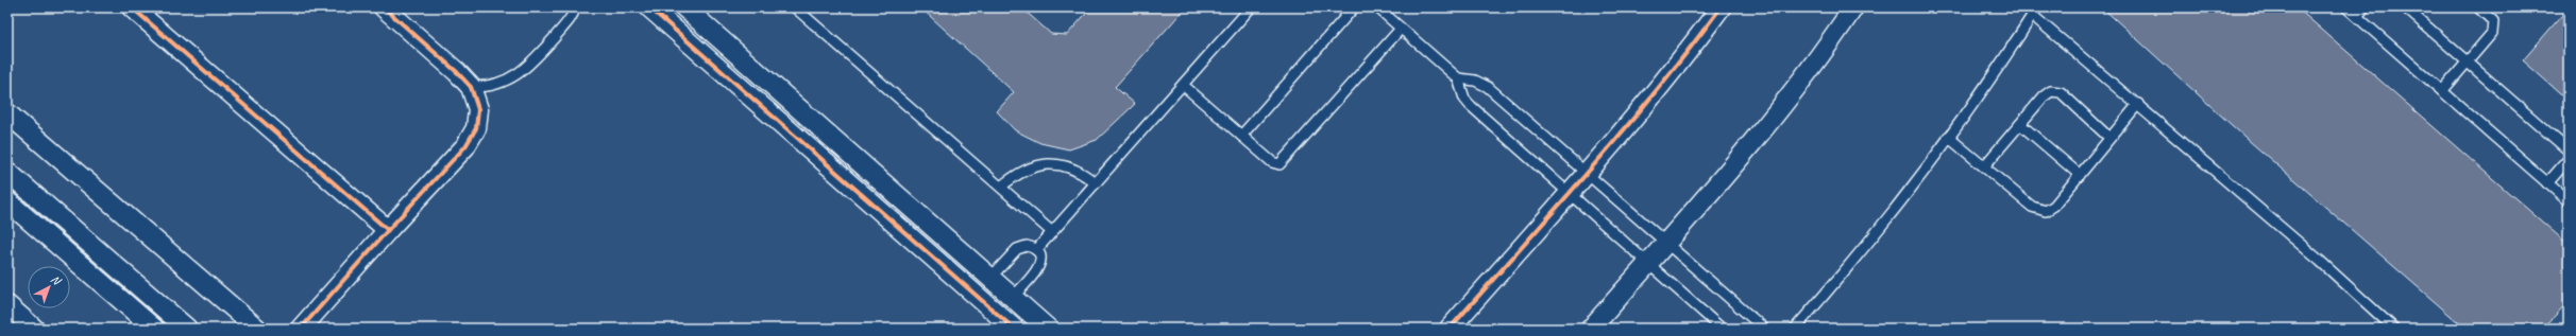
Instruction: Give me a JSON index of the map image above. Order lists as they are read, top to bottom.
{
  "north": "top right"
}
